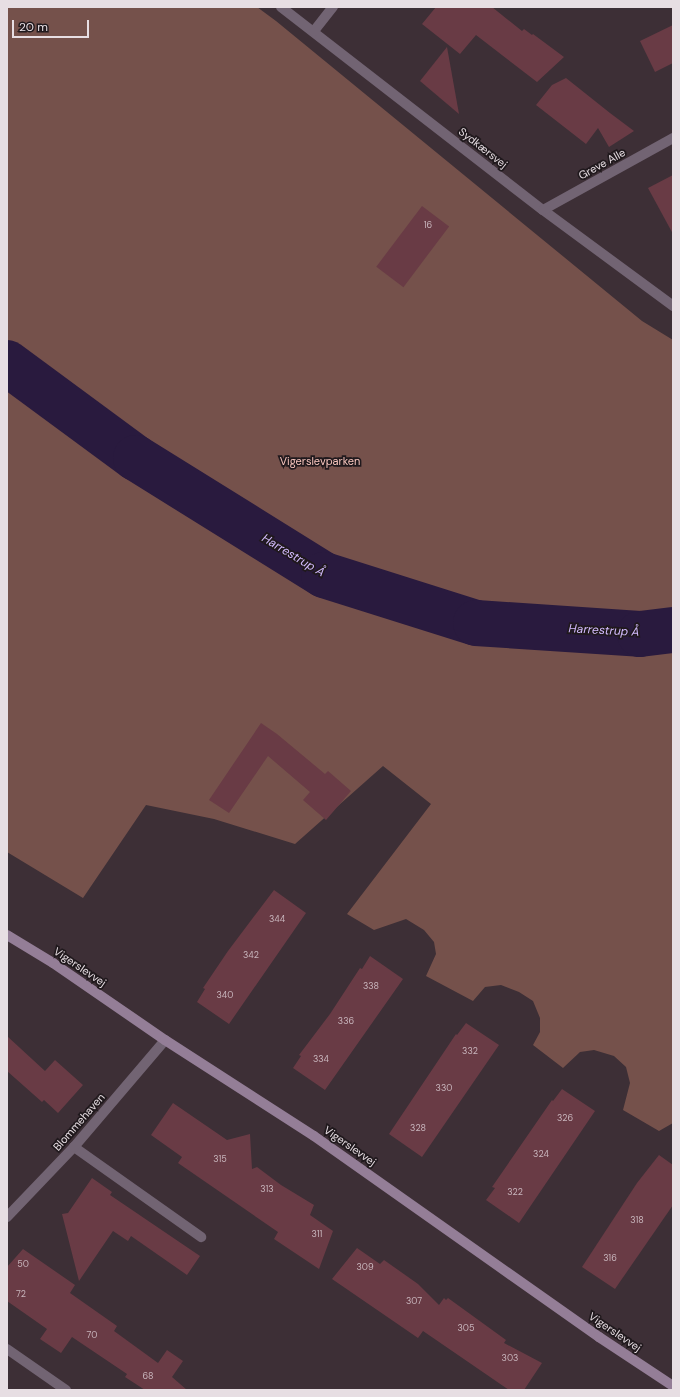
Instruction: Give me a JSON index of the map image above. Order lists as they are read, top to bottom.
{
  "streets": {
    "street": [
      "Sydkærsvej",
      "Greve Alle",
      "Vigerslevvej",
      "Blommehaven"
    ]
  },
  "crossings": [
    ["Sydkærsvej", "Greve Alle"],
    ["Vigerslevvej", "Blommehaven"]
  ],
  "water": ["Harrestrup Å"],
  "parks": ["Vigerslevparken"],
  "house_numbers": [
    "16",
    "344",
    "342",
    "338",
    "340",
    "336",
    "332",
    "334",
    "330",
    "326",
    "328",
    "324",
    "315",
    "313",
    "322",
    "318",
    "311",
    "316",
    "50",
    "309",
    "72",
    "307",
    "305",
    "70",
    "303",
    "68"
  ],
  "scale_bar": "20 m"
}
